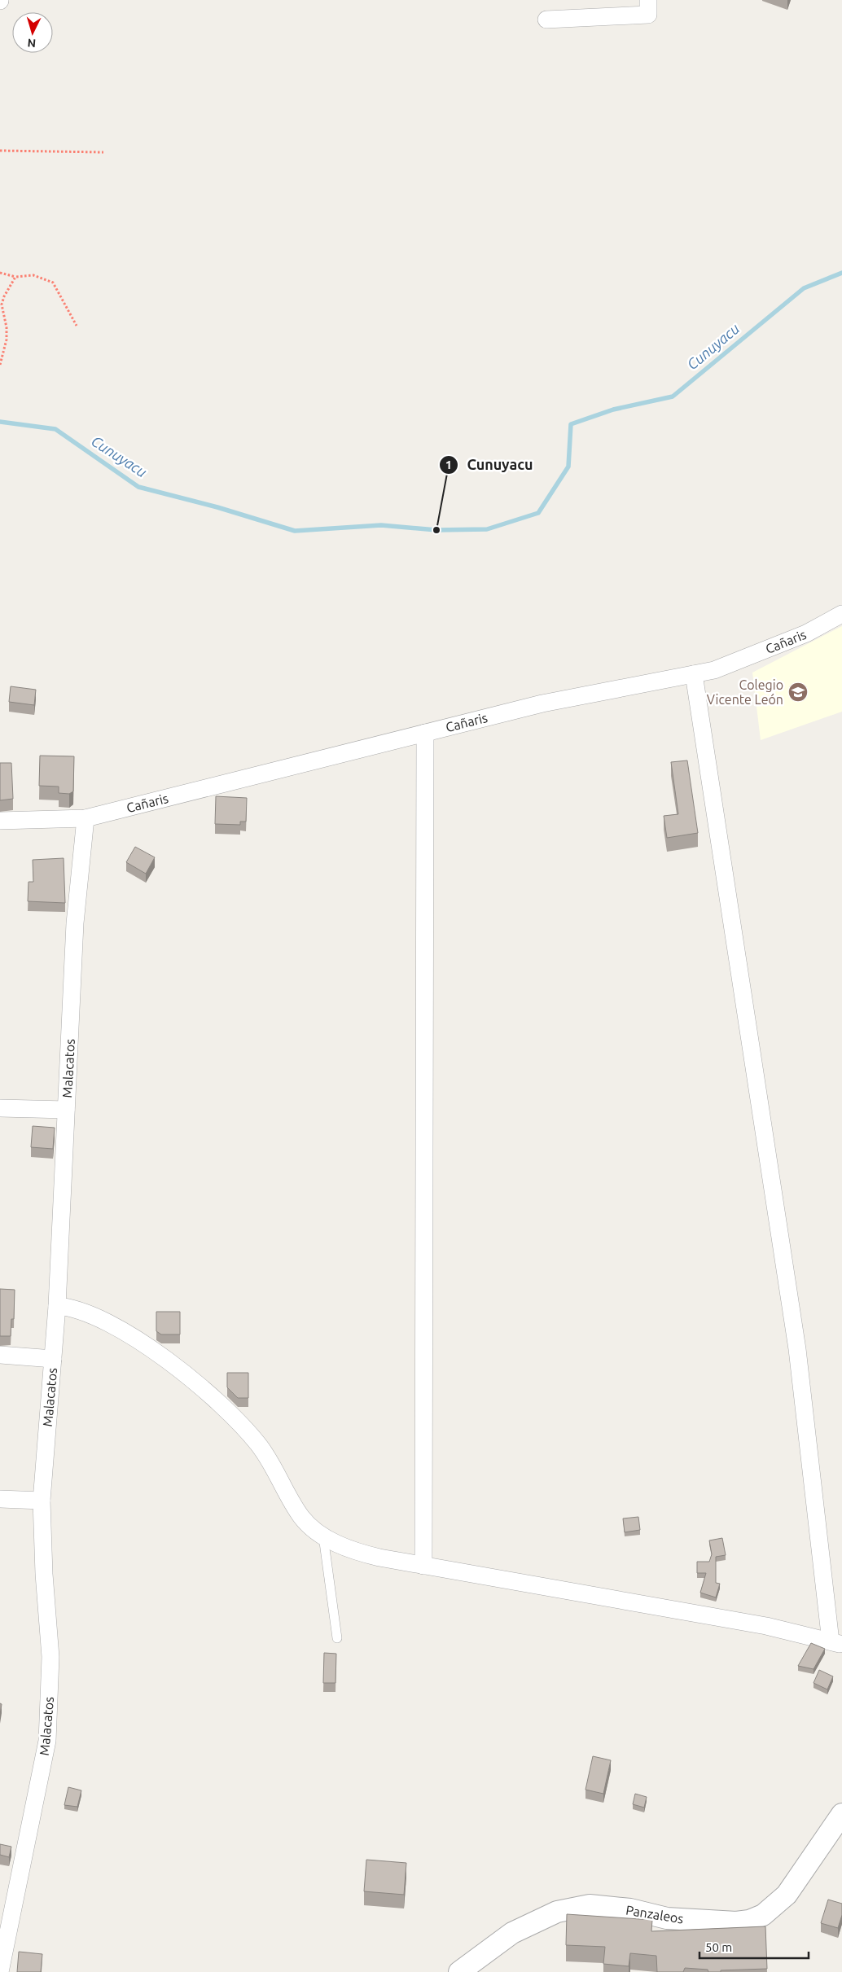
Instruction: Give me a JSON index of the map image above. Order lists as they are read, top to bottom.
{
  "streets": {
    "street": ["Cañaris", "Malacatos", "Panzaleos"]
  },
  "crossings": [
    ["Cañaris", "Malacatos"]
  ],
  "water": ["Cunuyacu"],
  "places": {
    "other": ["Cunuyacu"],
    "school or university": ["Colegio Vicente León"]
  },
  "scale_bar": "50 m",
  "north": "bottom"
}
